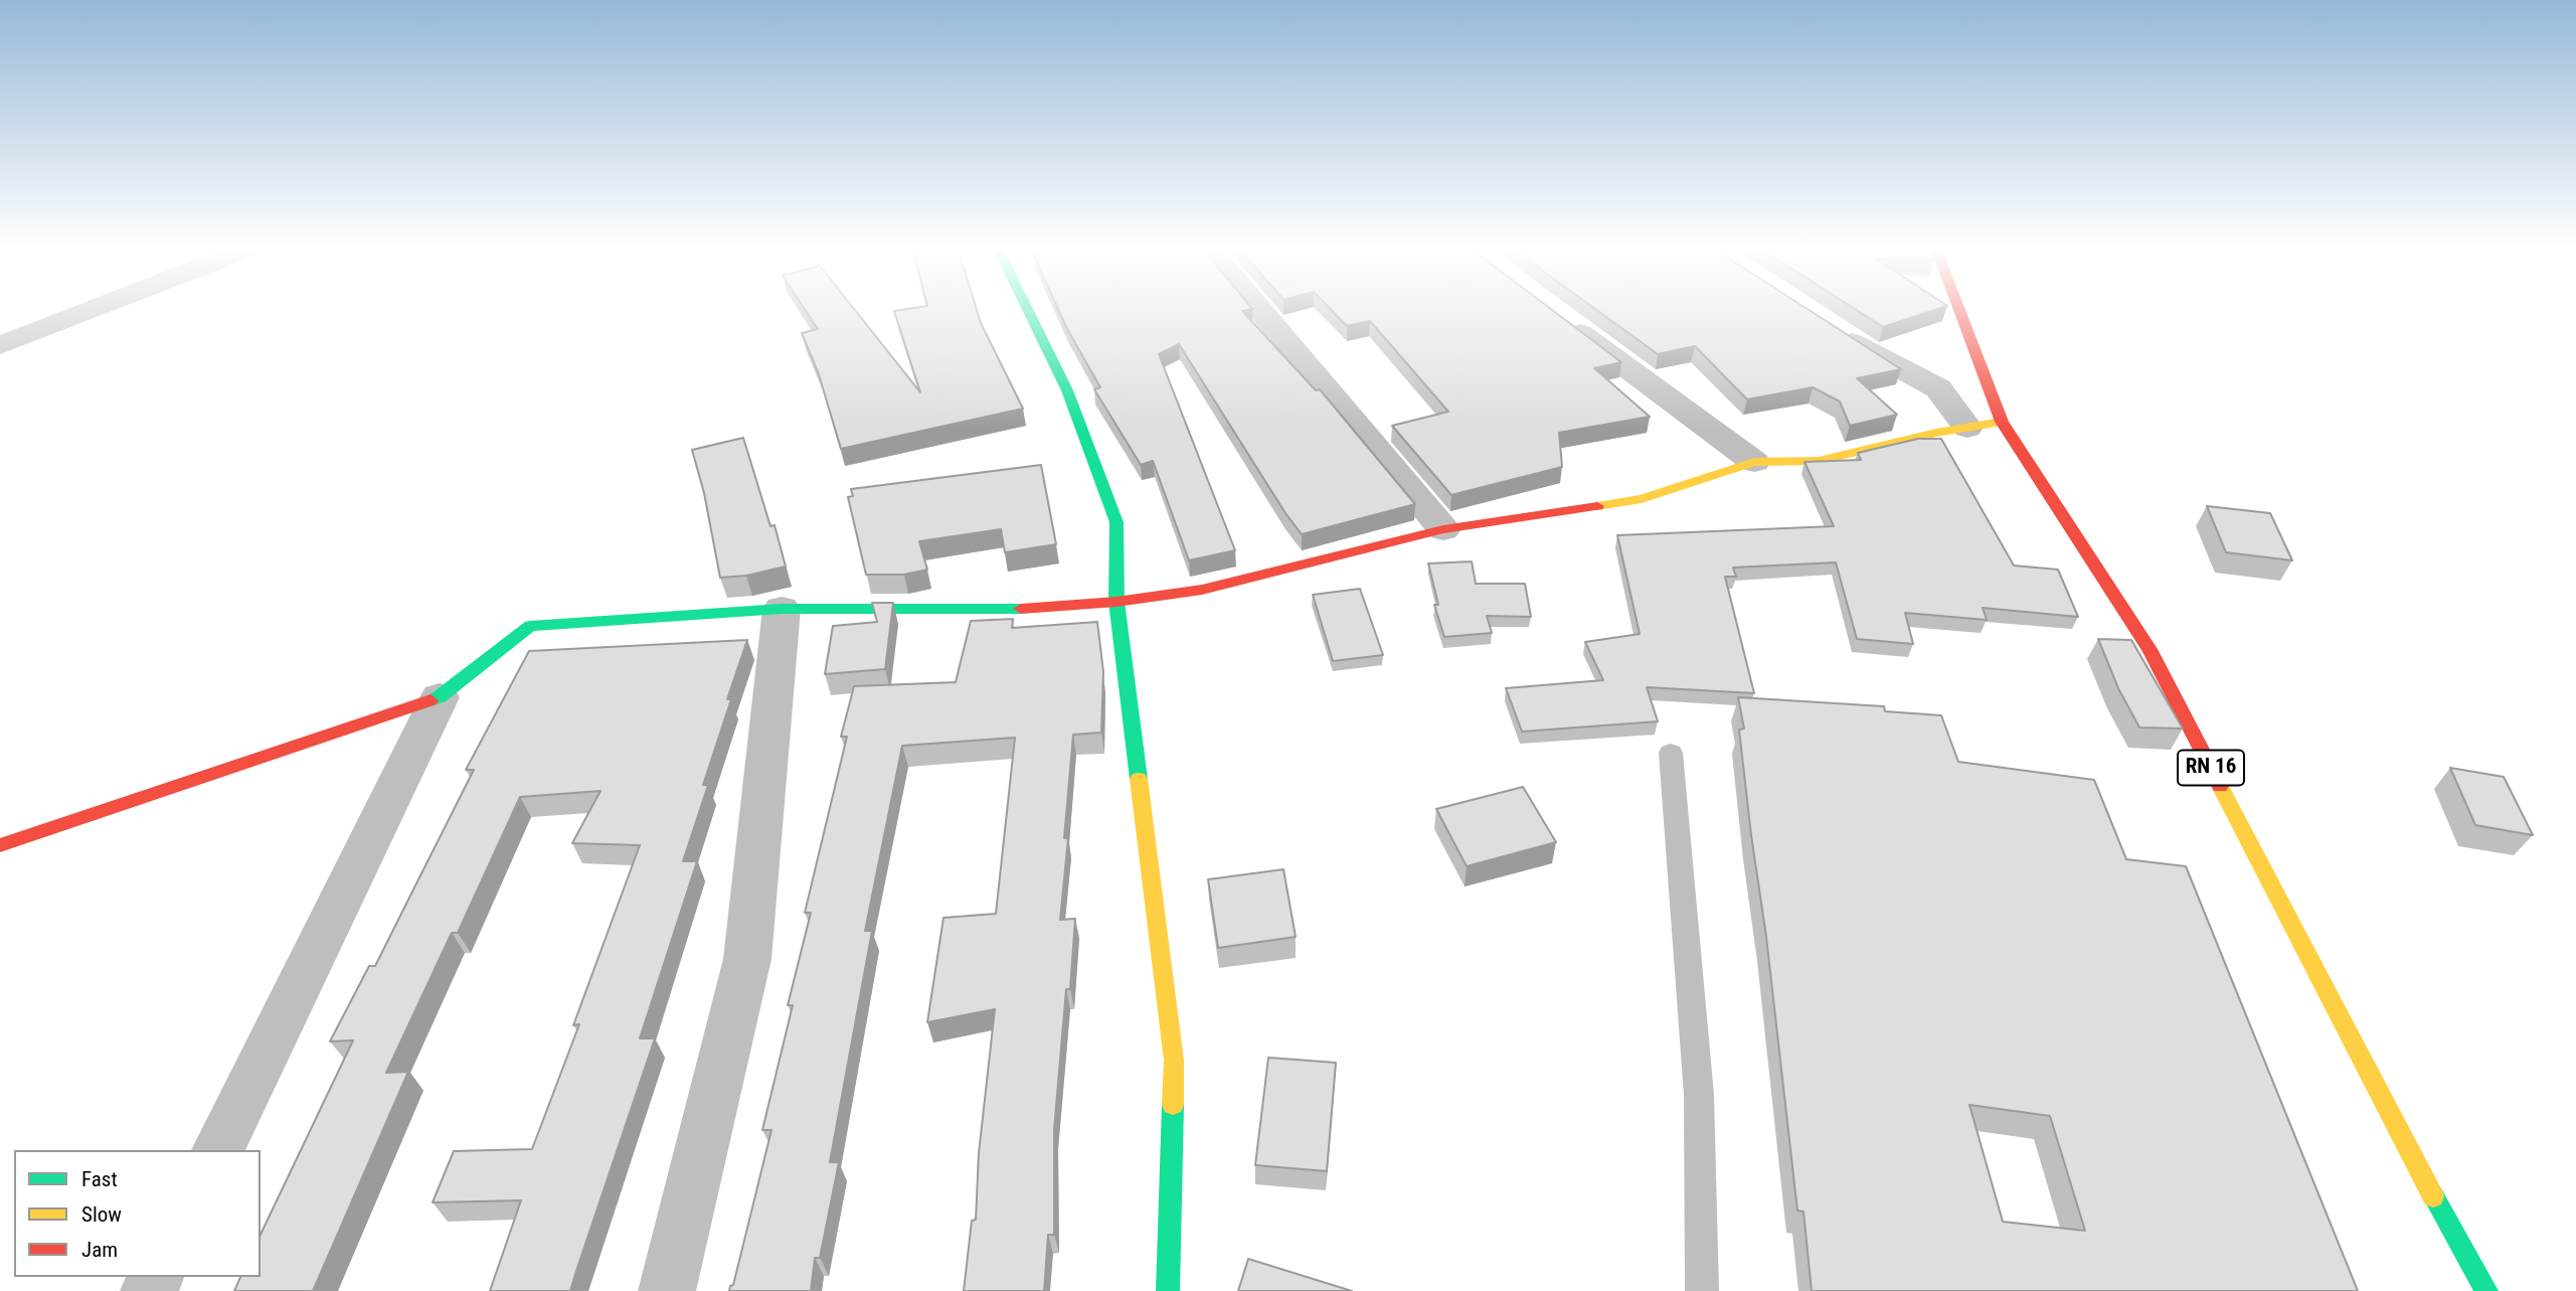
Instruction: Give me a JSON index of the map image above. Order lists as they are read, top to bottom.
{
  "streets": {
    "street": ["RN 16"]
  },
  "legend": ["Fast", "Slow", "Jam"]
}
